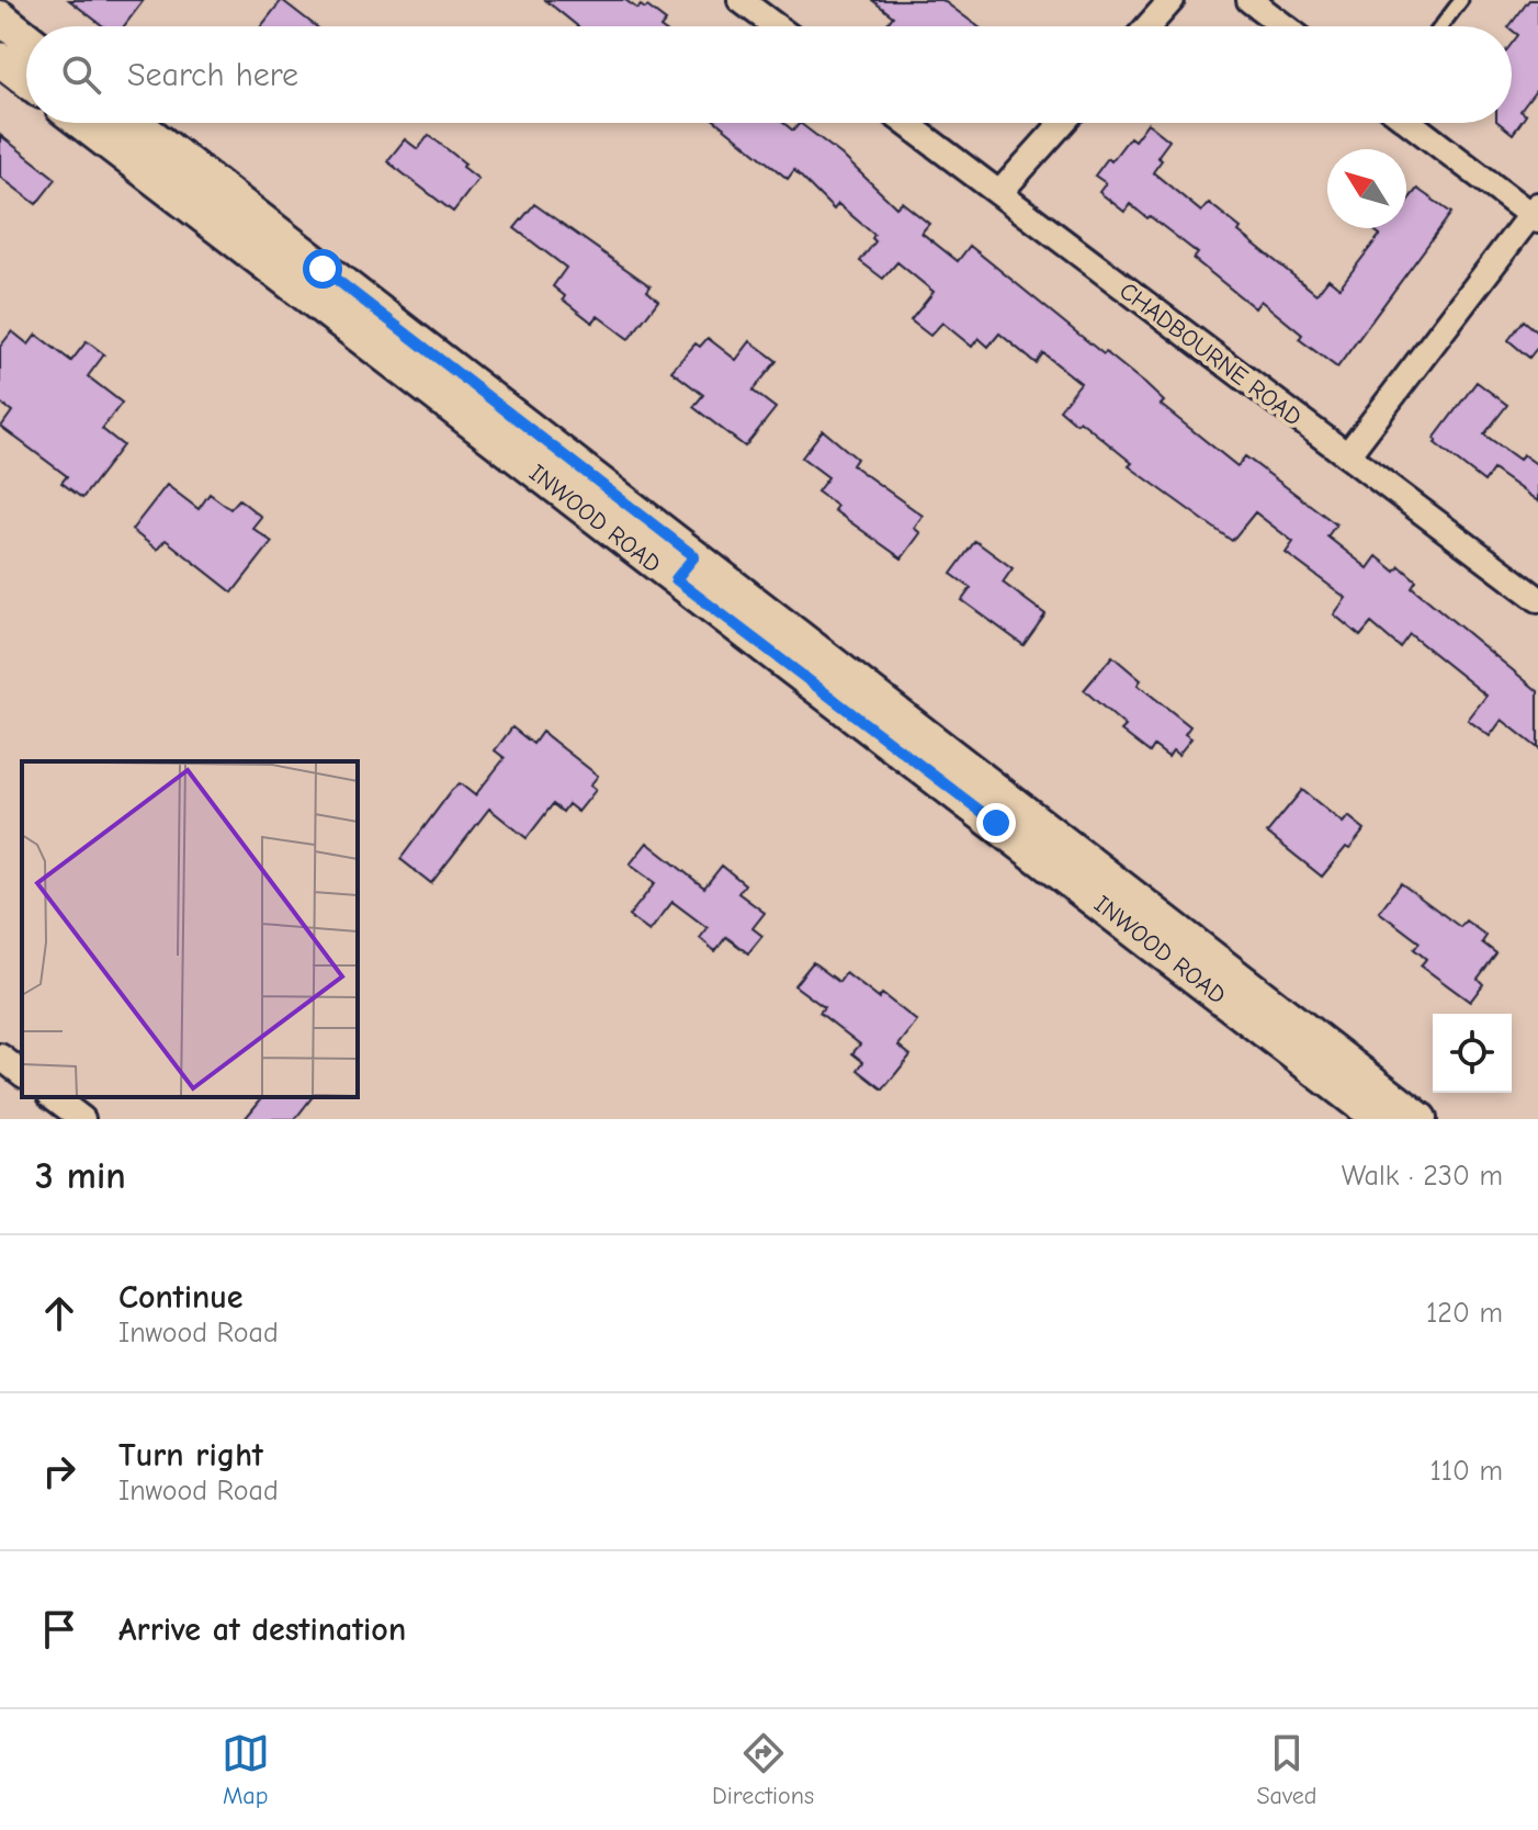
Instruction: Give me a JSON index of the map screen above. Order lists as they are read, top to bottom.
{
  "streets": {
    "main road": ["INWOOD ROAD"],
    "street": ["CHADBOURNE ROAD"]
  },
  "north": "top left",
  "page": {
    "search": "Search here",
    "heading": ["3 min", "Walk · 230 m"],
    "list": [
      ["Continue", "Inwood Road", "120 m"],
      ["Turn right", "Inwood Road", "110 m"],
      "Arrive at destination"
    ],
    "nav": ["Map", "Directions", "Saved"]
  }
}
